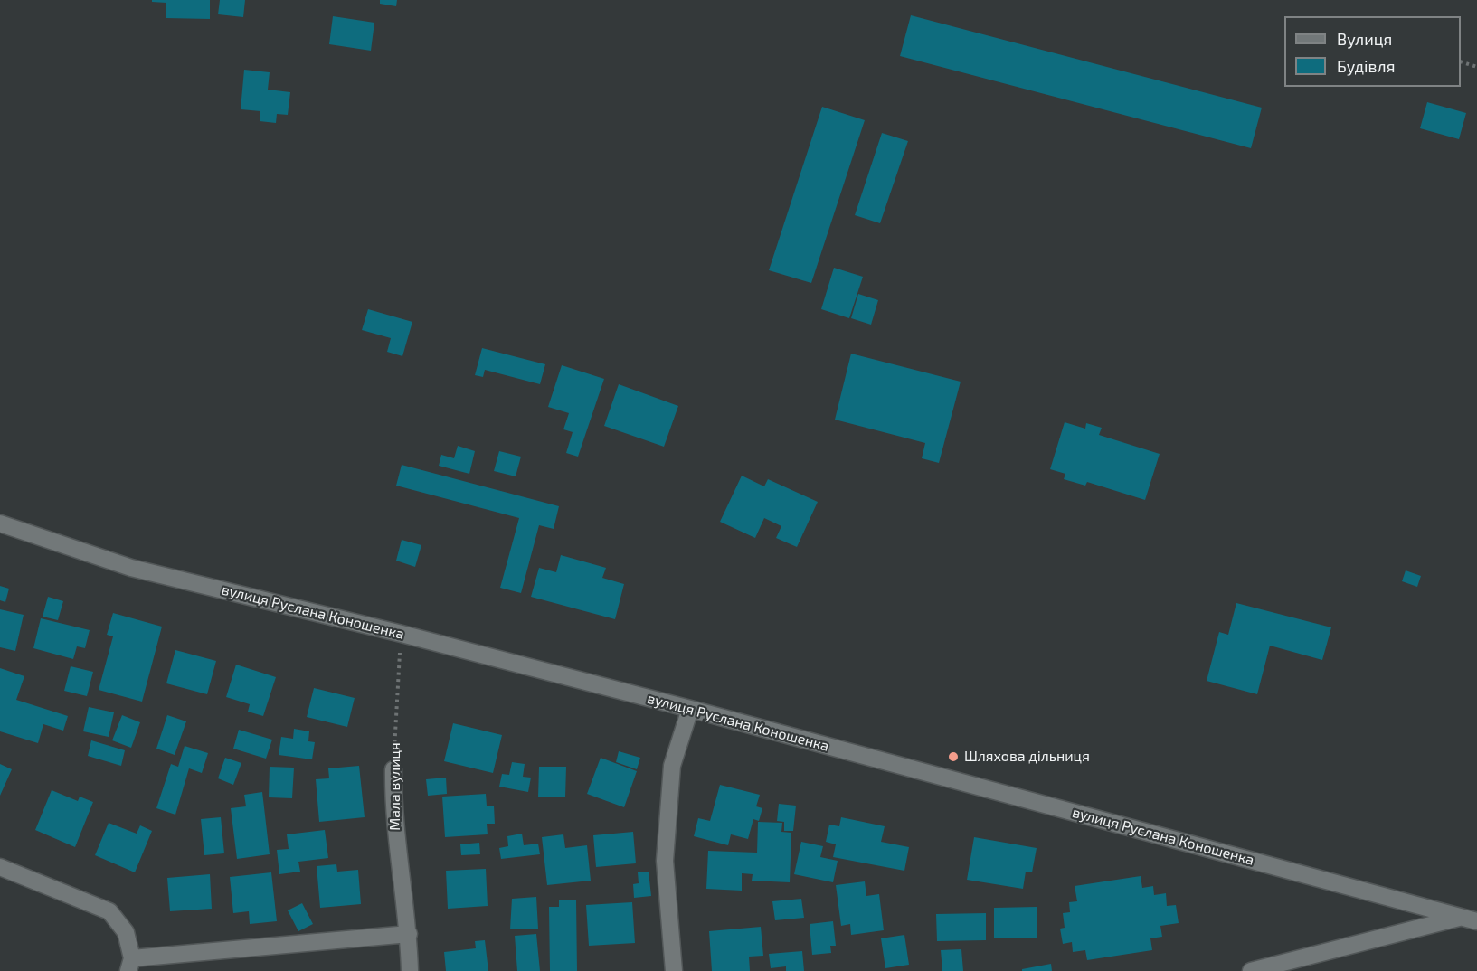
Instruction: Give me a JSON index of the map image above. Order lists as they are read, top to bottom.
{
  "streets": {
    "street": ["вулиця Руслана Коношенка", "Мала вулиця"]
  },
  "crossings": [
    ["вулиця Руслана Коношенка", "Мала вулиця"]
  ],
  "places": ["Шляхова дільниця"],
  "legend": ["Вулиця", "Будівля"]
}
